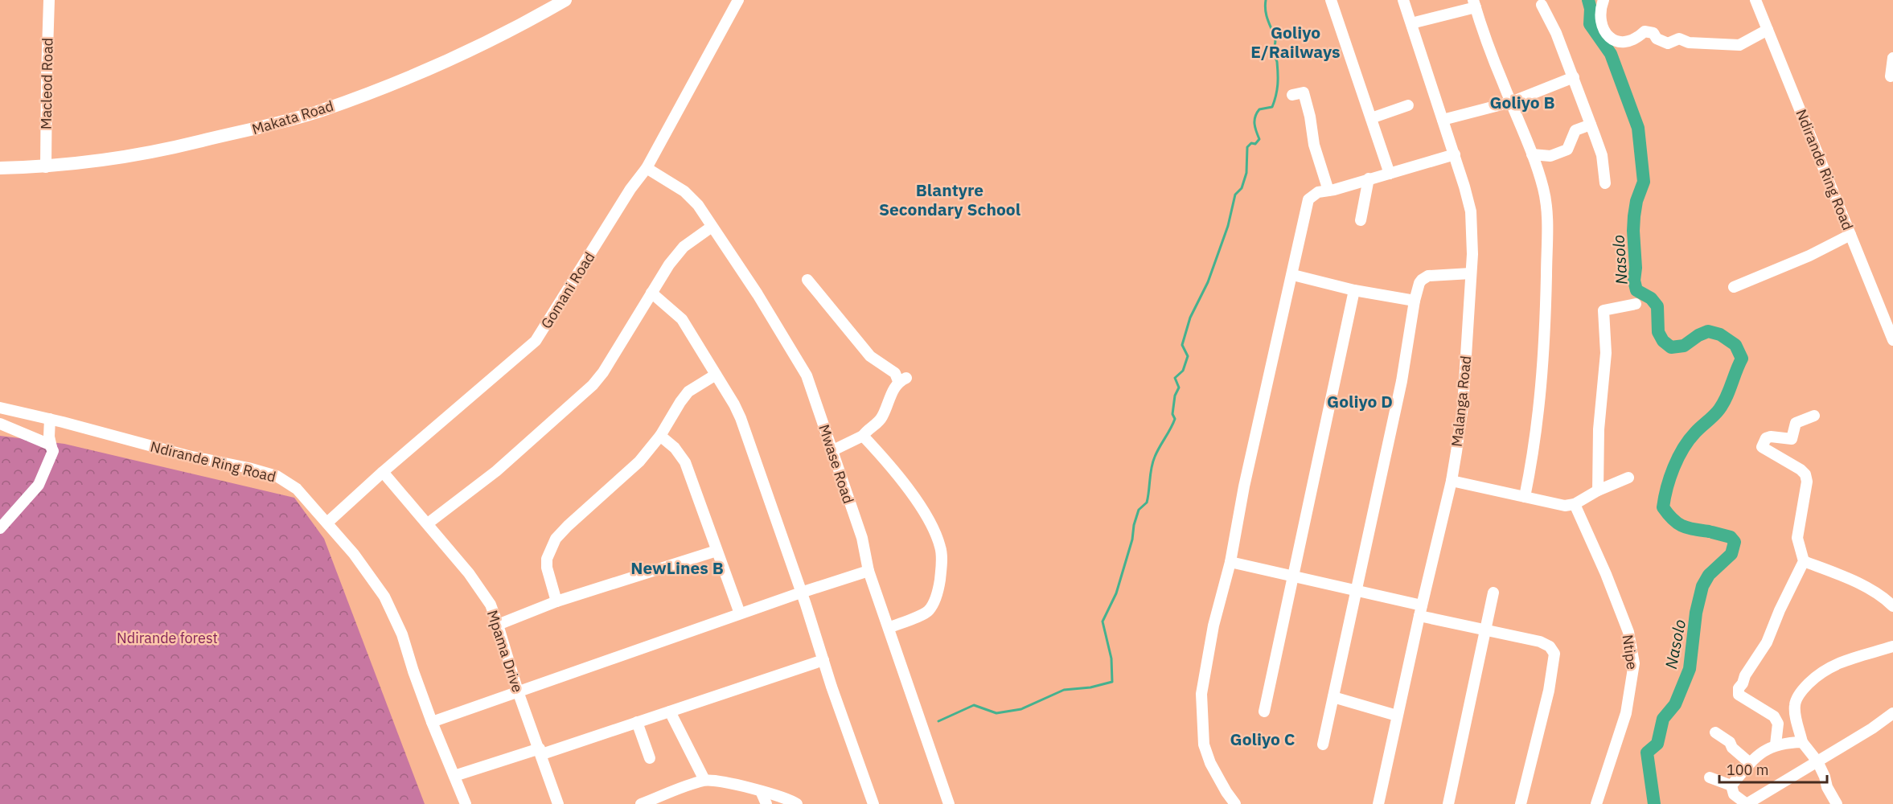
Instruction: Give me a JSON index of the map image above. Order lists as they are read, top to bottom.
{
  "streets": {
    "main road": ["Makata Road"],
    "street": [
      "Macleod Road",
      "Ndirande Ring Road",
      "Gomani Road",
      "Malanga Road",
      "Mwase Road",
      "Mpama Drive",
      "Ntipe"
    ]
  },
  "crossings": [
    ["Macleod Road", "Makata Road"],
    ["Ndirande Ring Road", "Gomani Road"],
    ["Gomani Road", "Mwase Road"],
    ["Gomani Road", "Mpama Drive"]
  ],
  "districts": [
    "Goliyo E/Railways",
    "Goliyo B",
    "Blantyre Secondary School",
    "Goliyo D",
    "NewLines B",
    "Goliyo C"
  ],
  "water": ["Nasolo"],
  "parks": ["Ndirande forest"],
  "scale_bar": "100 m"
}
